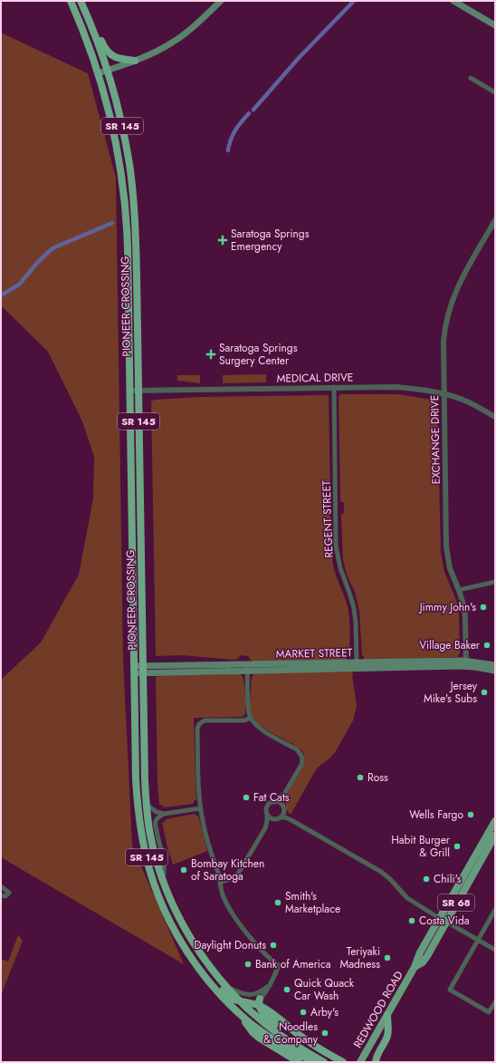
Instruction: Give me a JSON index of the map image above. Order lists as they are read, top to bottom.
{
  "streets": {
    "highway": ["SR 145", "PIONEER CROSSING"],
    "main road": ["MARKET STREET", "SR 68", "REDWOOD ROAD"],
    "street": ["MEDICAL DRIVE", "EXCHANGE DRIVE", "REGENT STREET"]
  },
  "crossings": [
    ["SR 145", "PIONEER CROSSING"],
    ["PIONEER CROSSING", "MEDICAL DRIVE"],
    ["PIONEER CROSSING", "MARKET STREET"],
    ["MEDICAL DRIVE", "EXCHANGE DRIVE"],
    ["MEDICAL DRIVE", "REGENT STREET"],
    ["EXCHANGE DRIVE", "MARKET STREET"],
    ["REGENT STREET", "MARKET STREET"]
  ],
  "places": {
    "health": ["Saratoga Springs Emergency", "Saratoga Springs Surgery Center"],
    "other": [
      "Jimmy John's",
      "Village Baker",
      "Jersey Mike's Subs",
      "Ross",
      "Fat Cats",
      "Wells Fargo",
      "Habit Burger & Grill",
      "Bombay Kitchen of Saratoga",
      "Chili's",
      "Smith's Marketplace",
      "Costa Vida",
      "Daylight Donuts",
      "Teriyaki Madness",
      "Bank of America",
      "Quick Quack Car Wash",
      "Arby's",
      "Noodles & Company"
    ]
  }
}
